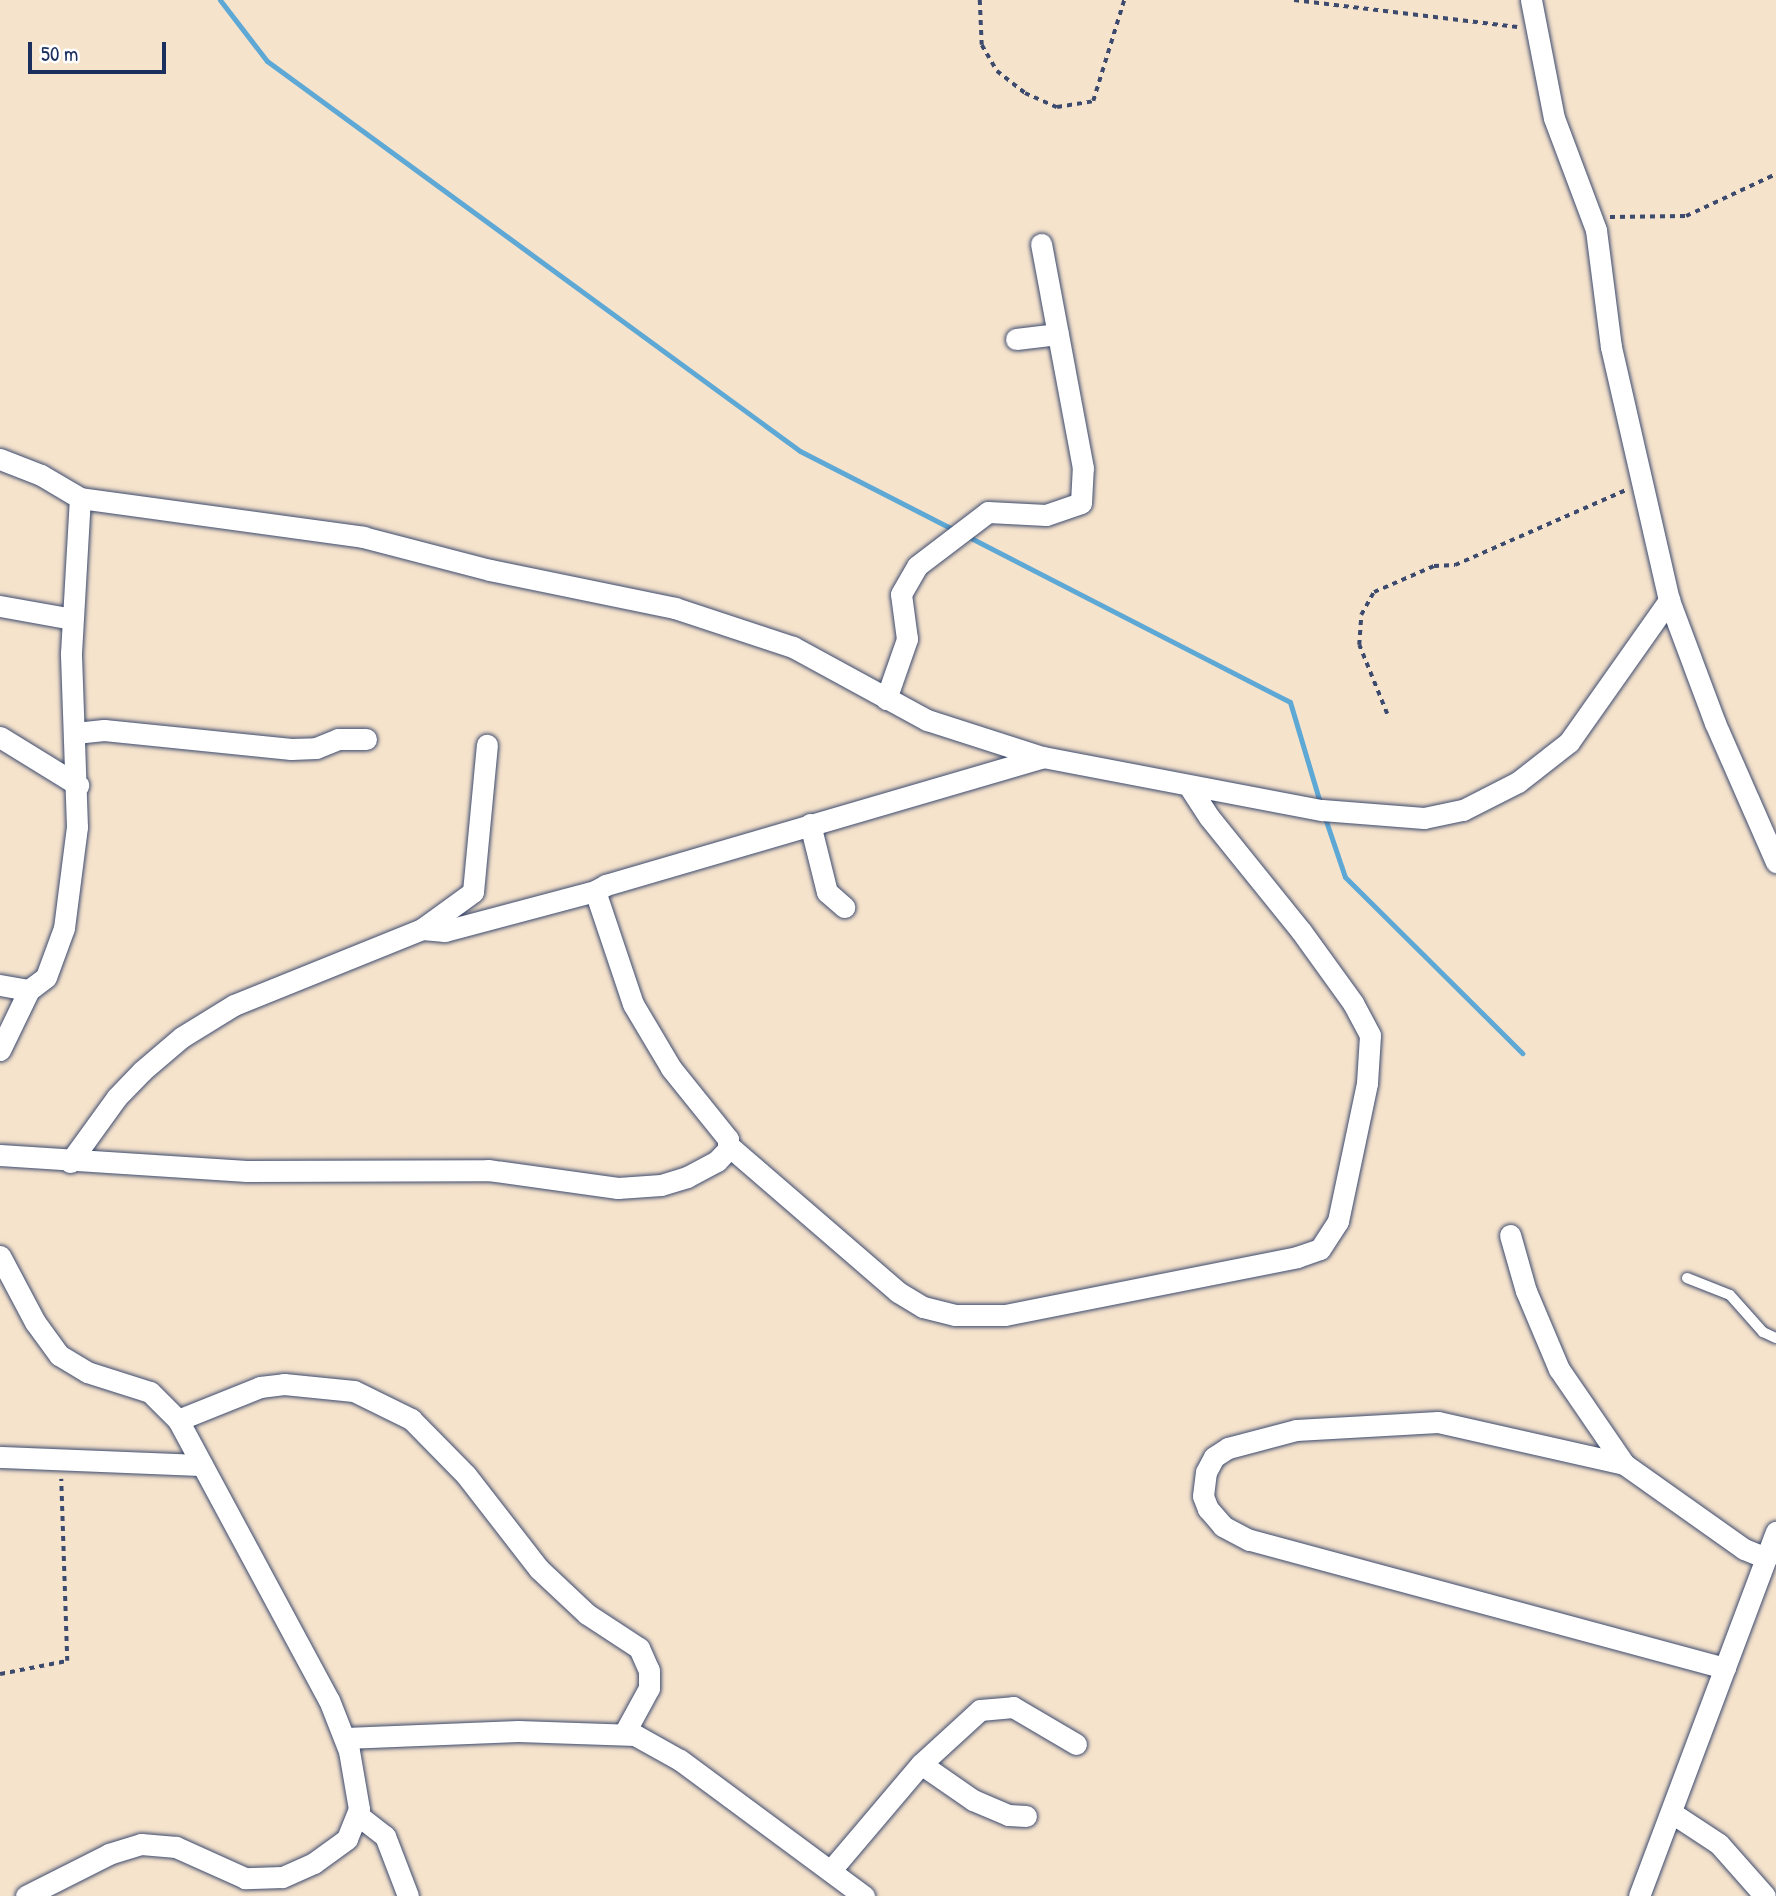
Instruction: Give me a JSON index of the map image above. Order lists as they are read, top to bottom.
{
  "scale_bar": "50 m"
}
